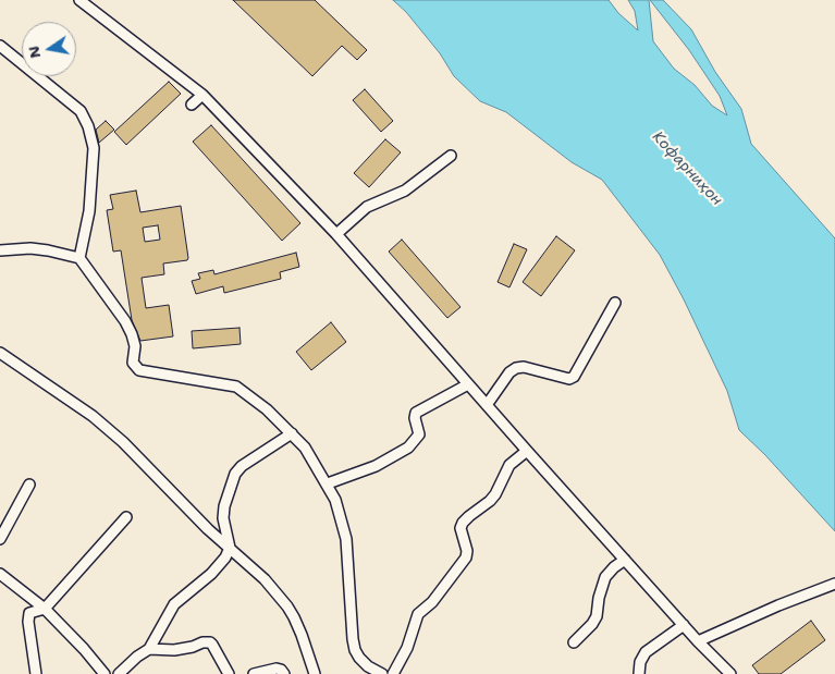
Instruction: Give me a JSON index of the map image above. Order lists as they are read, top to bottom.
{
  "water": ["Кофарниҳон"],
  "north": "left"
}
